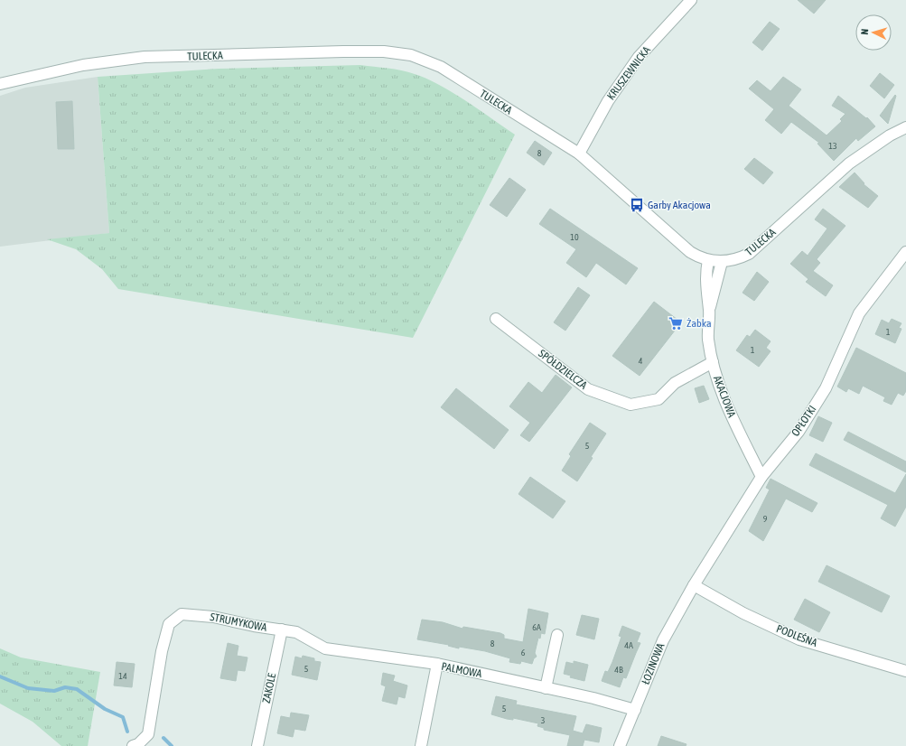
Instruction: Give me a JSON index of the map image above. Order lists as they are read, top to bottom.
{
  "streets": {
    "street": [
      "TULECKA",
      "KRUSZEWNICKA",
      "SPÓŁDZIELCZA",
      "AKACJOWA",
      "OPŁOTKI",
      "STRUMYKOWA",
      "PODLEŚNA",
      "ŁOZINOWA",
      "PALMOWA",
      "ZAKOLE"
    ]
  },
  "crossings": [
    ["TULECKA", "KRUSZEWNICKA"],
    ["TULECKA", "AKACJOWA"],
    ["SPÓŁDZIELCZA", "AKACJOWA"],
    ["AKACJOWA", "OPŁOTKI"],
    ["OPŁOTKI", "PODLEŚNA"],
    ["OPŁOTKI", "ŁOZINOWA"],
    ["STRUMYKOWA", "PALMOWA"],
    ["STRUMYKOWA", "ZAKOLE"],
    ["PODLEŚNA", "ŁOZINOWA"],
    ["ŁOZINOWA", "PALMOWA"]
  ],
  "places": {
    "bus stop": ["Garby Akacjowa"],
    "supermarket": ["Żabka"]
  },
  "house_numbers": [
    "13",
    "8",
    "10",
    "1",
    "1",
    "4",
    "5",
    "9",
    "6A",
    "8",
    "4A",
    "6",
    "5",
    "4B",
    "14",
    "5",
    "3"
  ],
  "north": "left"
}
